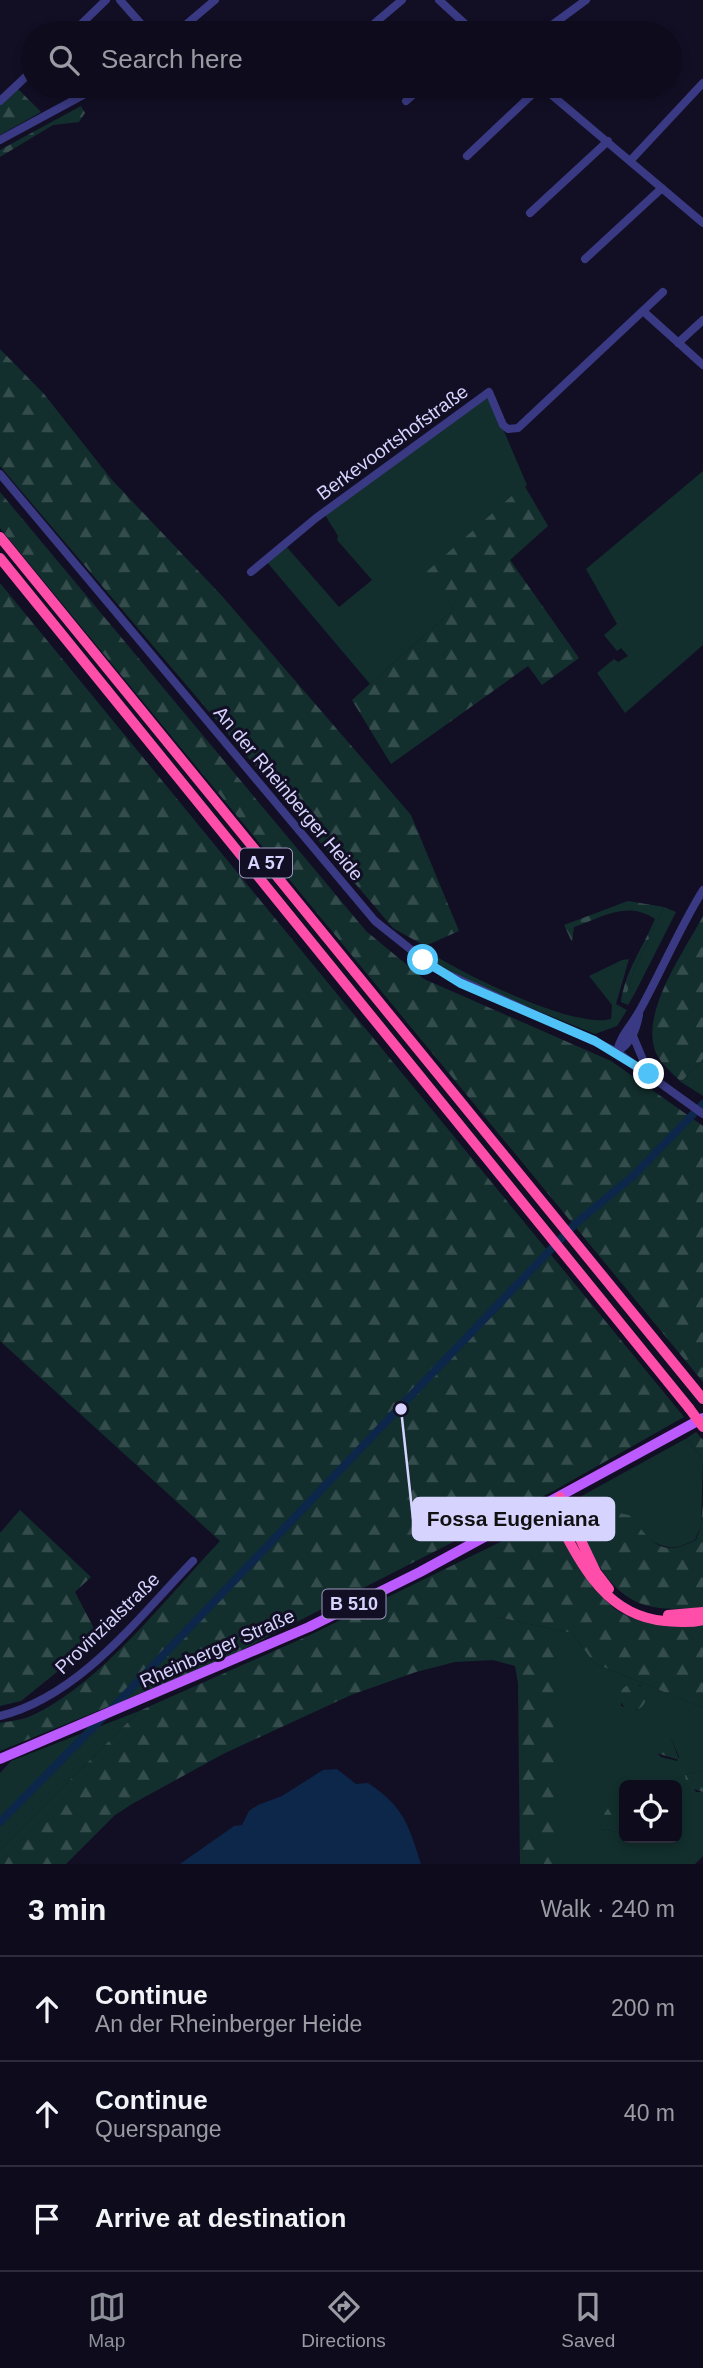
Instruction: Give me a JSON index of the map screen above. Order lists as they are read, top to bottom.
{
  "streets": {
    "highway": ["A 57"],
    "main road": ["B 510", "Rheinberger Straße"],
    "street": ["Berkevoortshofstraße", "An der Rheinberger Heide", "Provinzialstraße"]
  },
  "places": ["Fossa Eugeniana"],
  "page": {
    "search": "Search here",
    "heading": ["3 min", "Walk · 240 m"],
    "list": [
      ["Continue", "An der Rheinberger Heide", "200 m"],
      ["Continue", "Querspange", "40 m"],
      "Arrive at destination"
    ],
    "nav": ["Map", "Directions", "Saved"]
  }
}
